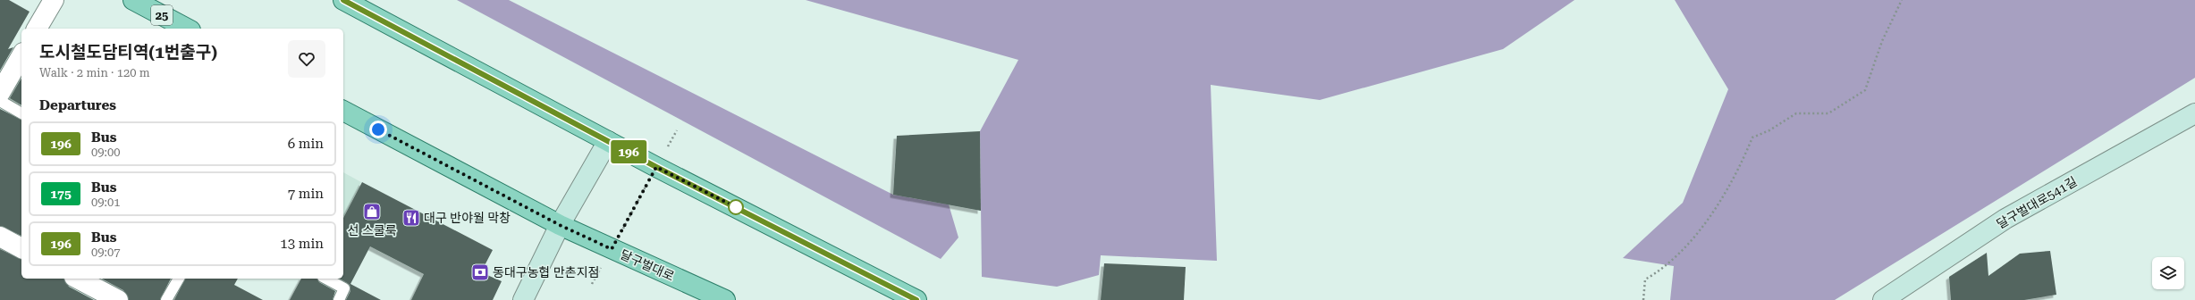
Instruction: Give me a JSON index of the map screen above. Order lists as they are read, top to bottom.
{
  "streets": {
    "main road": ["25", "달구벌대로"],
    "street": ["달구벌대로541길"]
  },
  "places": {
    "shop": ["선 스쿨룩"],
    "restaurant": ["대구 반야월 막창"],
    "bank": ["동대구농협 만촌지점"]
  },
  "lines": ["bus line 196"],
  "page": {
    "on_map": "196",
    "heading": [
      ["도시철도담티역(1번출구)", "Walk · 2 min · 120 m"],
      "Departures"
    ],
    "list": [
      {
        "mark": "196",
        "name": "Bus",
        "note": "09:00",
        "value": "6 min"
      },
      {
        "mark": "175",
        "name": "Bus",
        "note": "09:01",
        "value": "7 min"
      },
      {
        "mark": "196",
        "name": "Bus",
        "note": "09:07",
        "value": "13 min"
      }
    ]
  }
}
